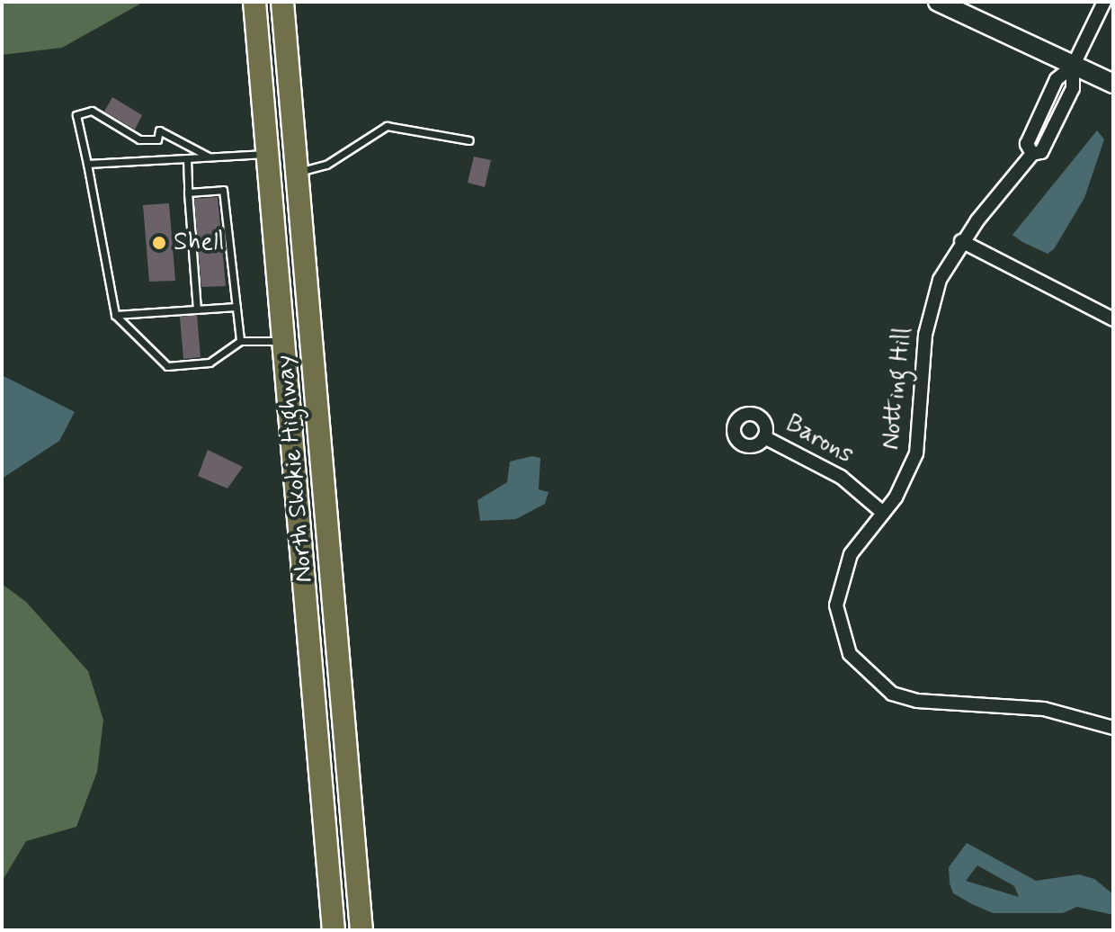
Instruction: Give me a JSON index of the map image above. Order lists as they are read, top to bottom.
{
  "streets": {
    "highway": ["North Skokie Highway"],
    "street": ["Notting Hill", "Barons"]
  },
  "crossings": [
    ["Notting Hill", "Barons"]
  ],
  "places": ["Shell"]
}
